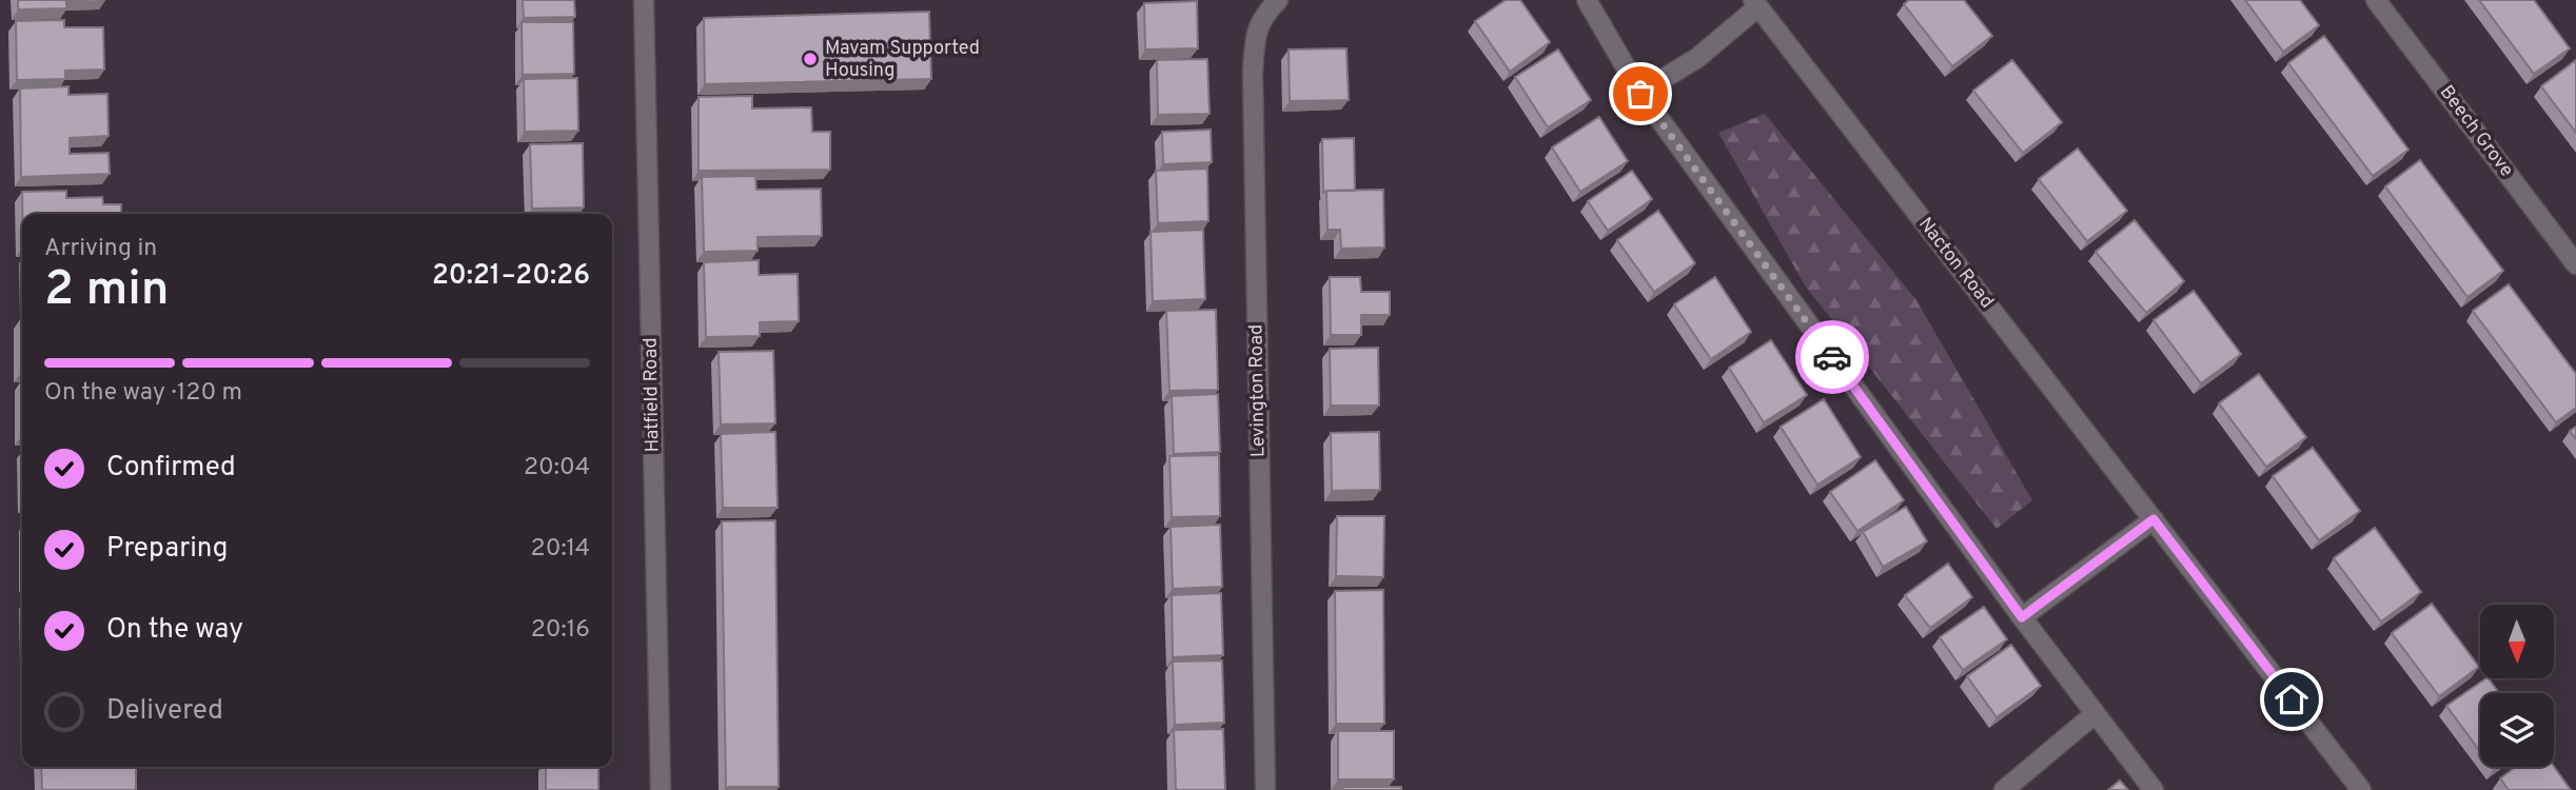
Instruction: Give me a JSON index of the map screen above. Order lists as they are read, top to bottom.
{
  "streets": {
    "street": [
      "Beech Grove",
      "Nacton Road",
      "Levington Road",
      "Hatfield Road"
    ]
  },
  "places": ["Mavam Supported Housing"],
  "north": "bottom",
  "page": {
    "heading": ["2 min", "Arriving in", "20:21–20:26"],
    "bar": "On the way · 120 m",
    "list": [
      ["Confirmed", "20:04"],
      ["Preparing", "20:14"],
      ["On the way", "20:16"],
      "Delivered"
    ]
  }
}
